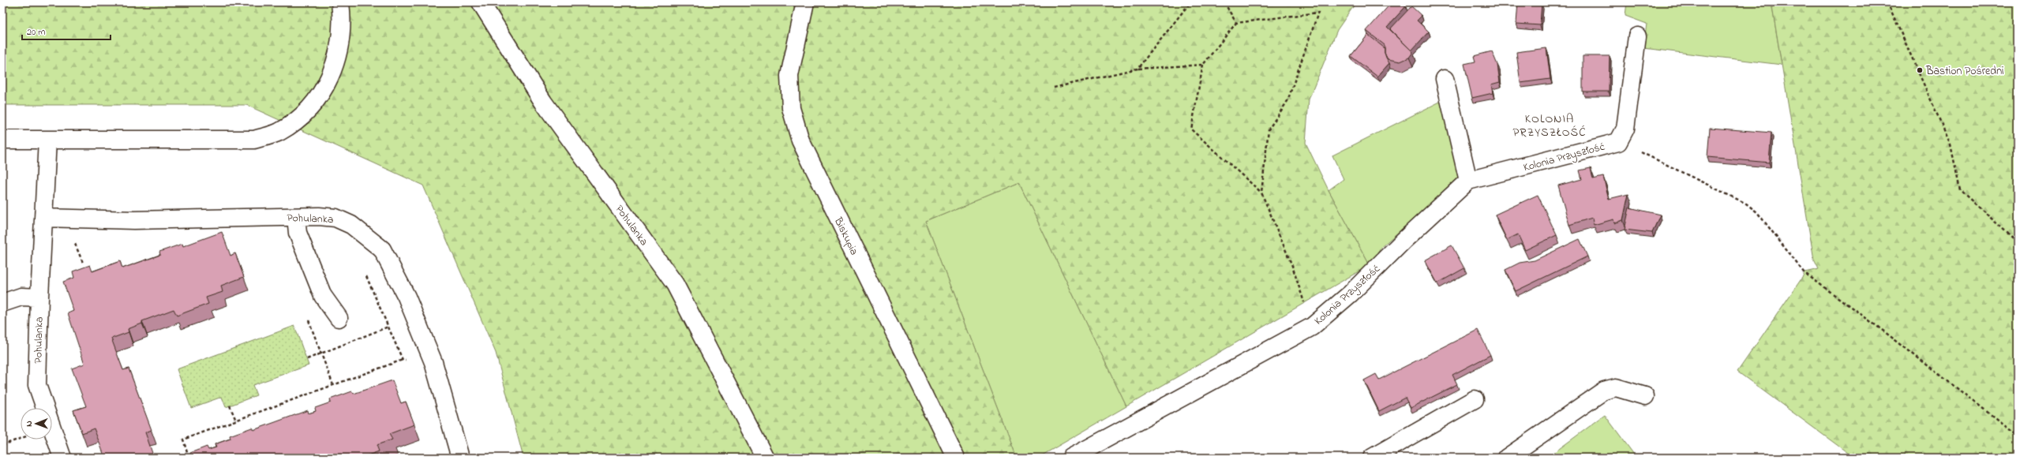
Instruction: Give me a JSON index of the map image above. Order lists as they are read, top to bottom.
{
  "streets": {
    "street": ["Kolonia Przyszłość", "Pohulanka", "Biskupia"]
  },
  "districts": ["KOLONIA PRZYSZŁOŚĆ"],
  "places": ["Bastion Pośredni"],
  "scale_bar": "20 m",
  "north": "left"
}
